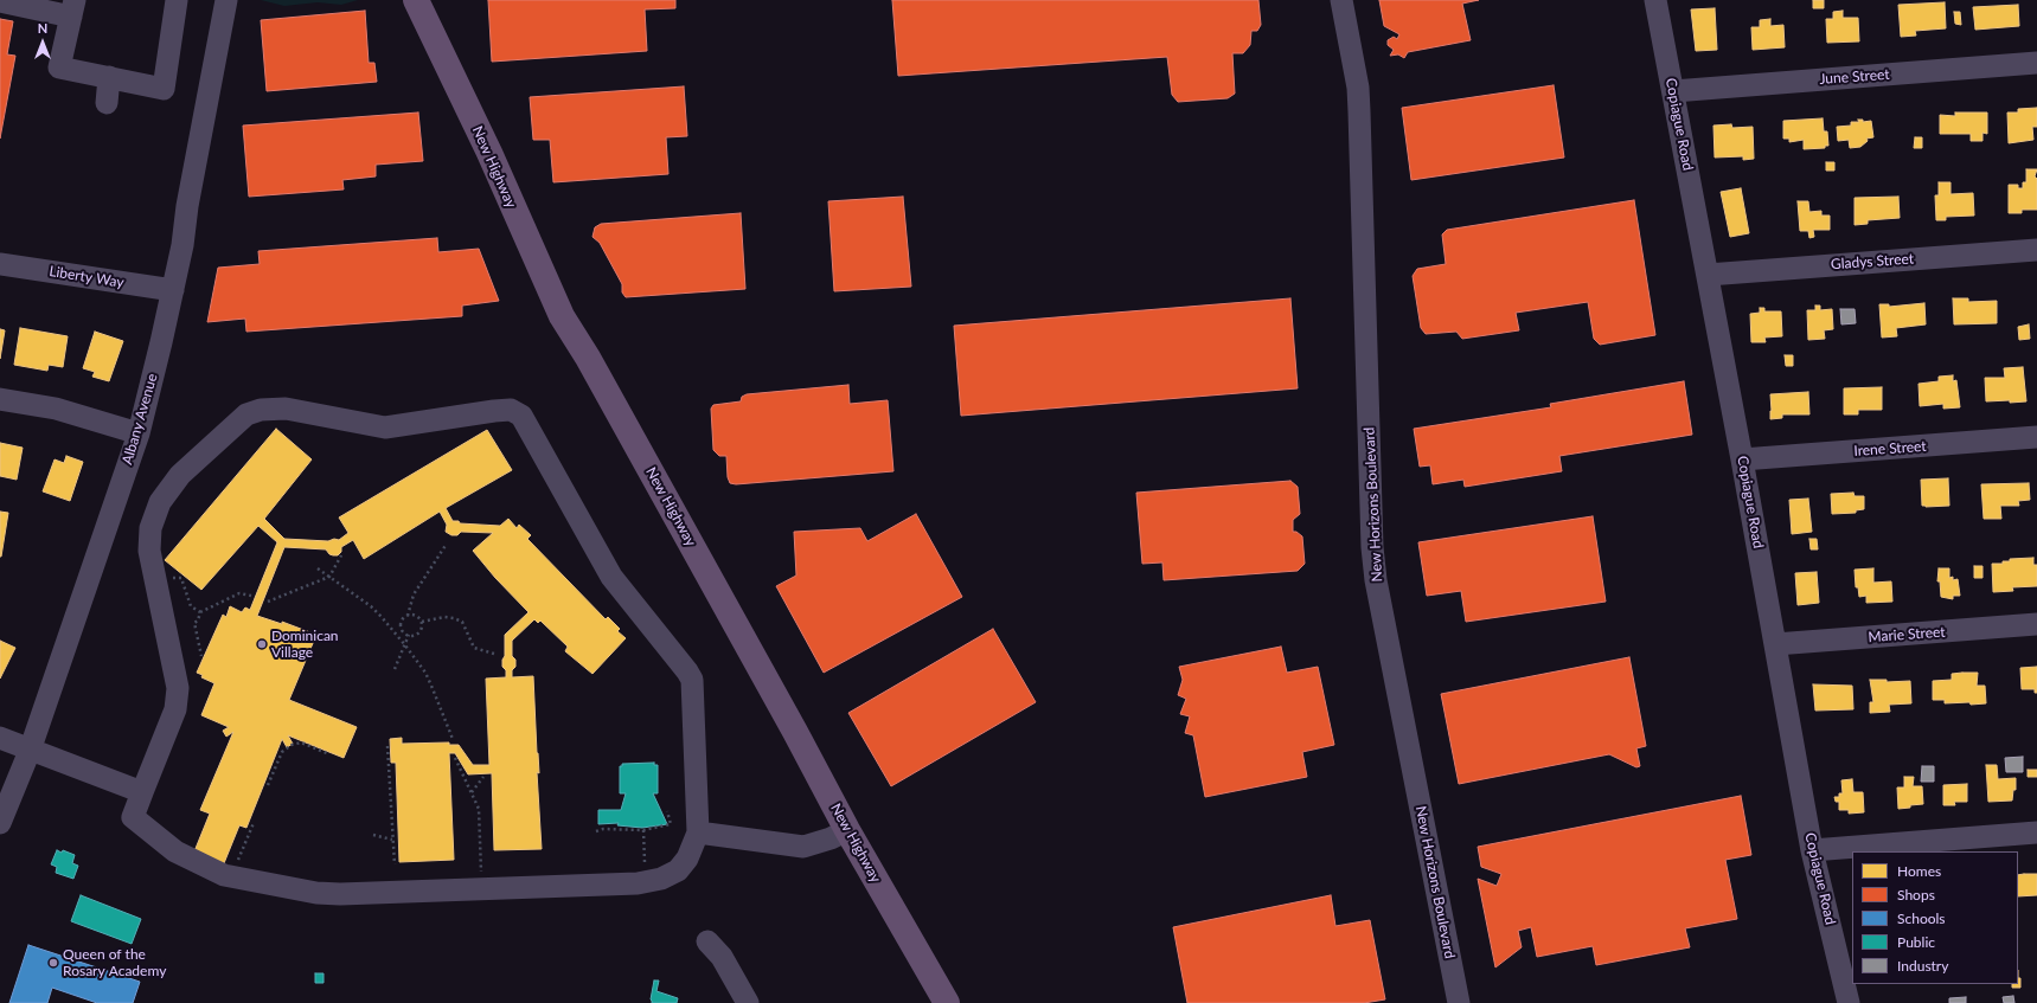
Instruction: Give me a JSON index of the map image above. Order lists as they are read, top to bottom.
{
  "streets": {
    "main road": ["New Highway"],
    "street": [
      "June Street",
      "Copiague Road",
      "Gladys Street",
      "Liberty Way",
      "Albany Avenue",
      "Irene Street",
      "New Horizons Boulevard",
      "Marie Street"
    ]
  },
  "crossings": [
    ["June Street", "Copiague Road"],
    ["Copiague Road", "Gladys Street"],
    ["Copiague Road", "Irene Street"],
    ["Copiague Road", "Marie Street"],
    ["Liberty Way", "Albany Avenue"]
  ],
  "places": ["Dominican Village", "Queen of the Rosary Academy"],
  "legend": [
    "Homes",
    "Shops",
    "Schools",
    "Public",
    "Industry"
  ],
  "north": "top"
}
